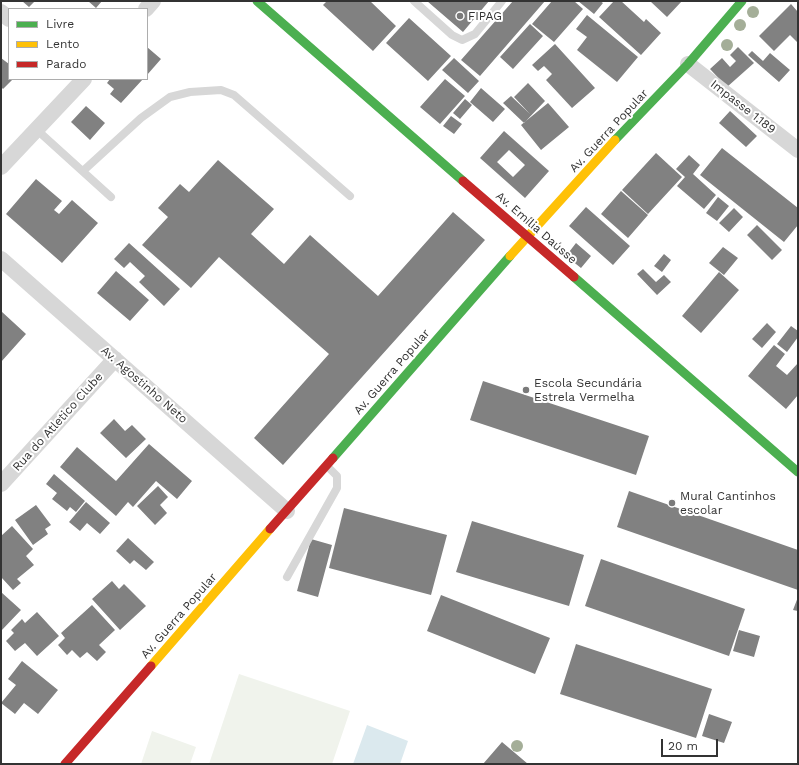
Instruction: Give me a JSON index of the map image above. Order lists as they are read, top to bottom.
{
  "streets": {
    "main road": ["Av. Guerra Popular", "Av. Emília Daússe"],
    "street": ["Impasse 1.189", "Av. Agostinho Neto", "Rua do Atletico Clube"]
  },
  "crossings": [
    ["Impasse 1.189", "Av. Guerra Popular"],
    ["Av. Guerra Popular", "Av. Emília Daússe"],
    ["Av. Guerra Popular", "Av. Agostinho Neto"],
    ["Av. Agostinho Neto", "Rua do Atletico Clube"]
  ],
  "places": ["FIPAG", "Escola Secundária Estrela Vermelha", "Mural Cantinhos escolar"],
  "legend": ["Livre", "Lento", "Parado"],
  "scale_bar": "20 m"
}
